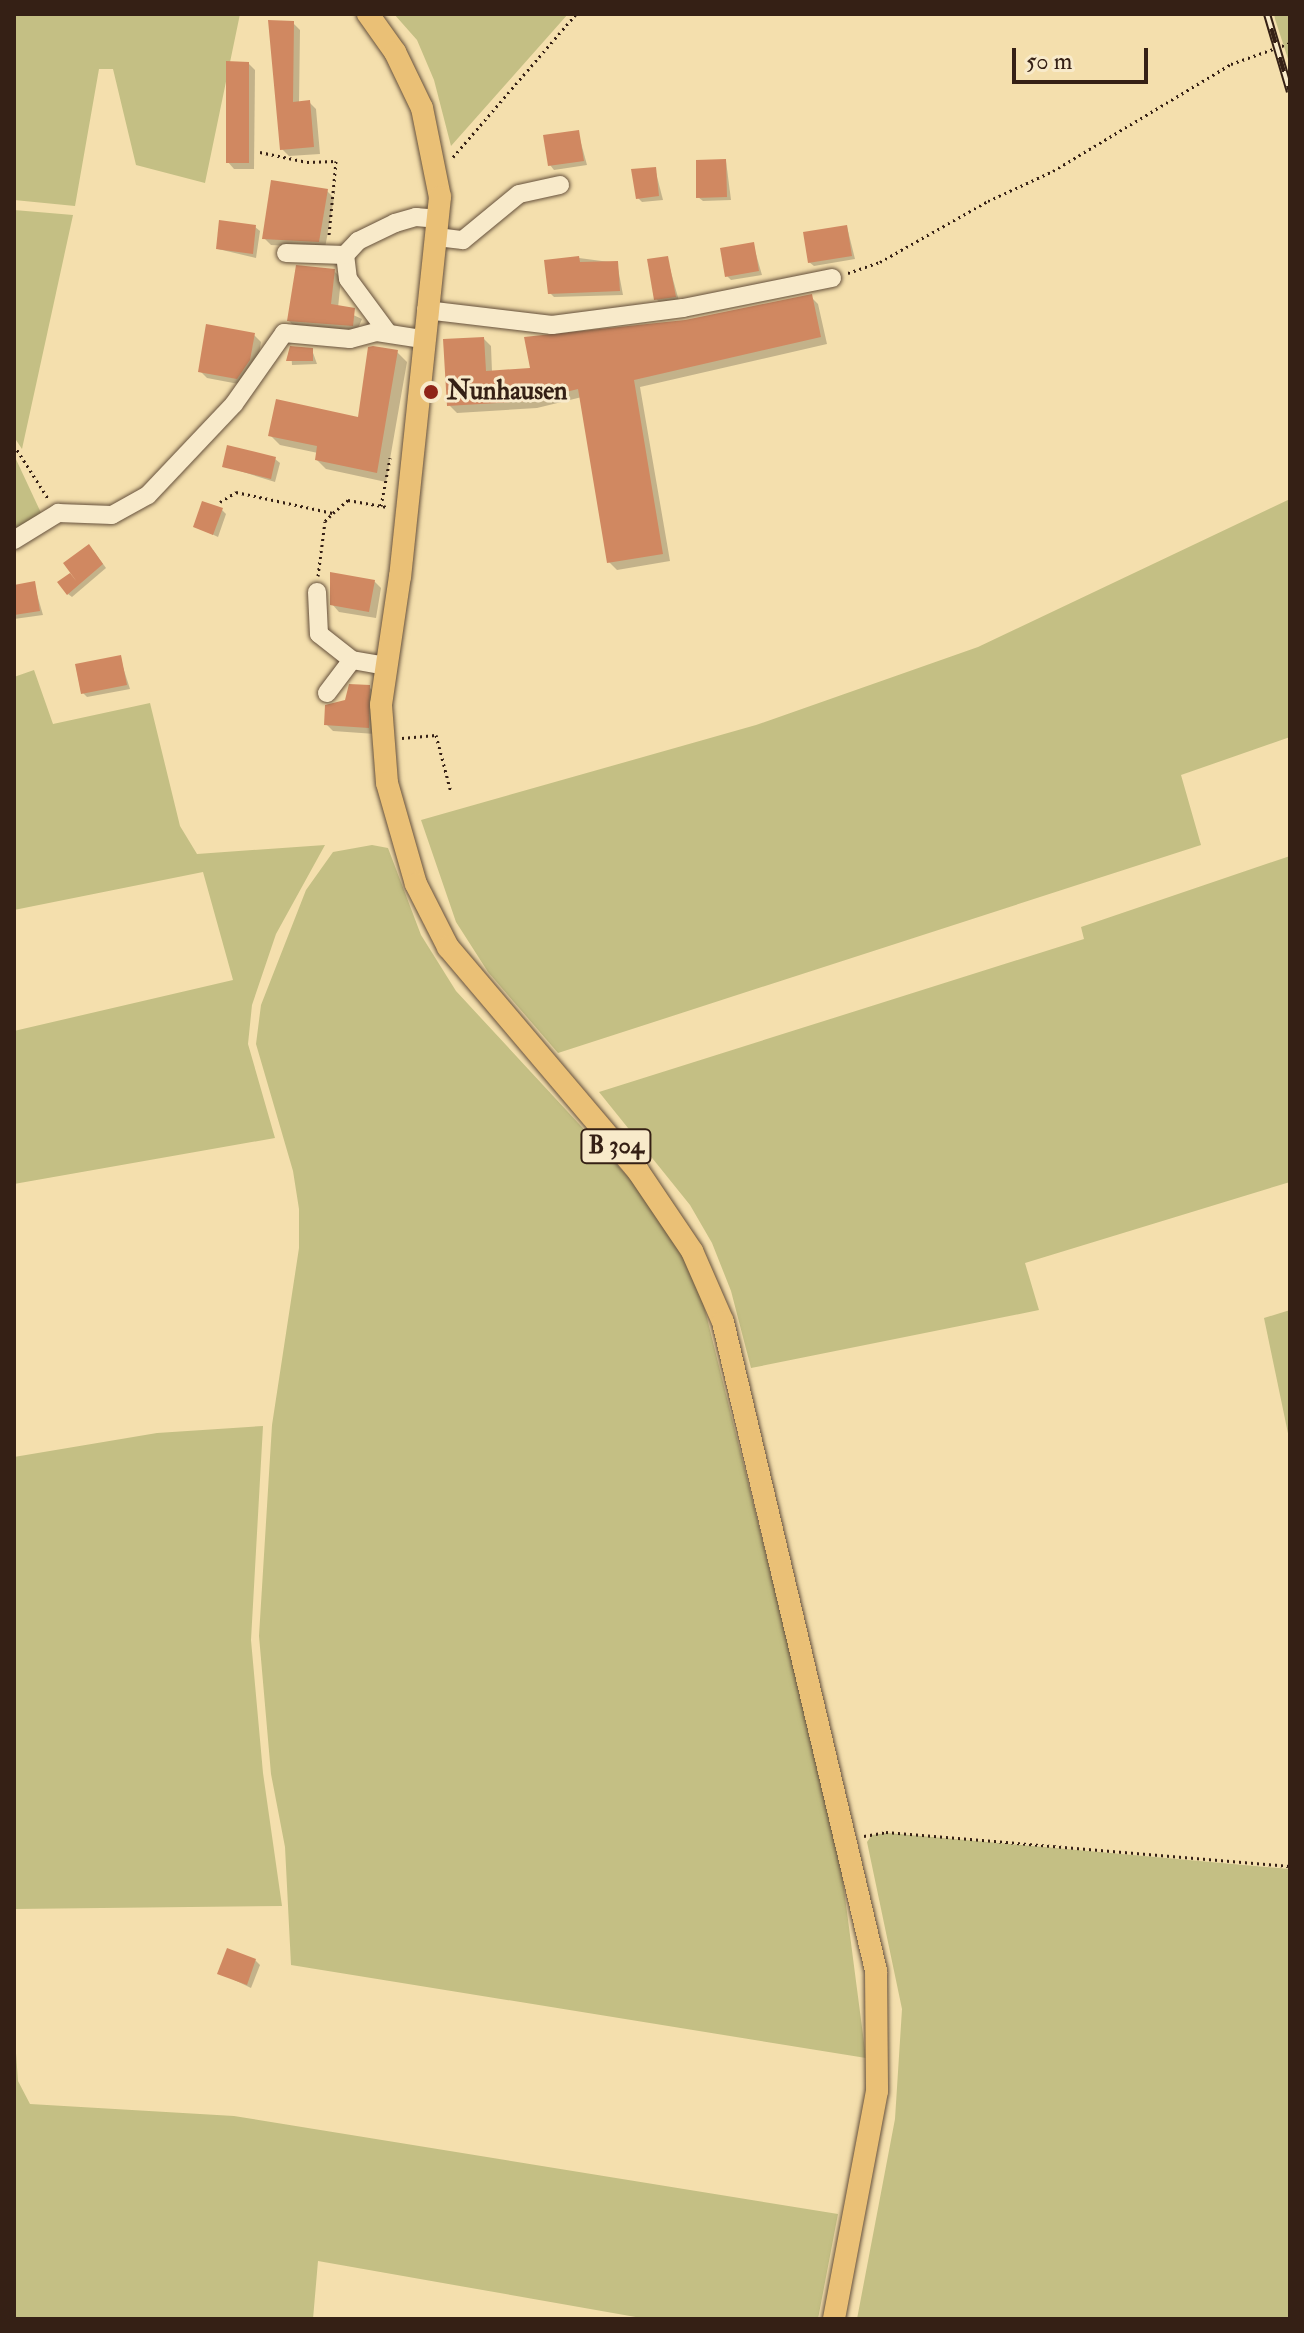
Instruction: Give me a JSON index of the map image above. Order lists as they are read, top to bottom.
{
  "streets": {
    "main road": ["B 304"]
  },
  "places": ["Nunhausen"],
  "scale_bar": "50 m"
}
